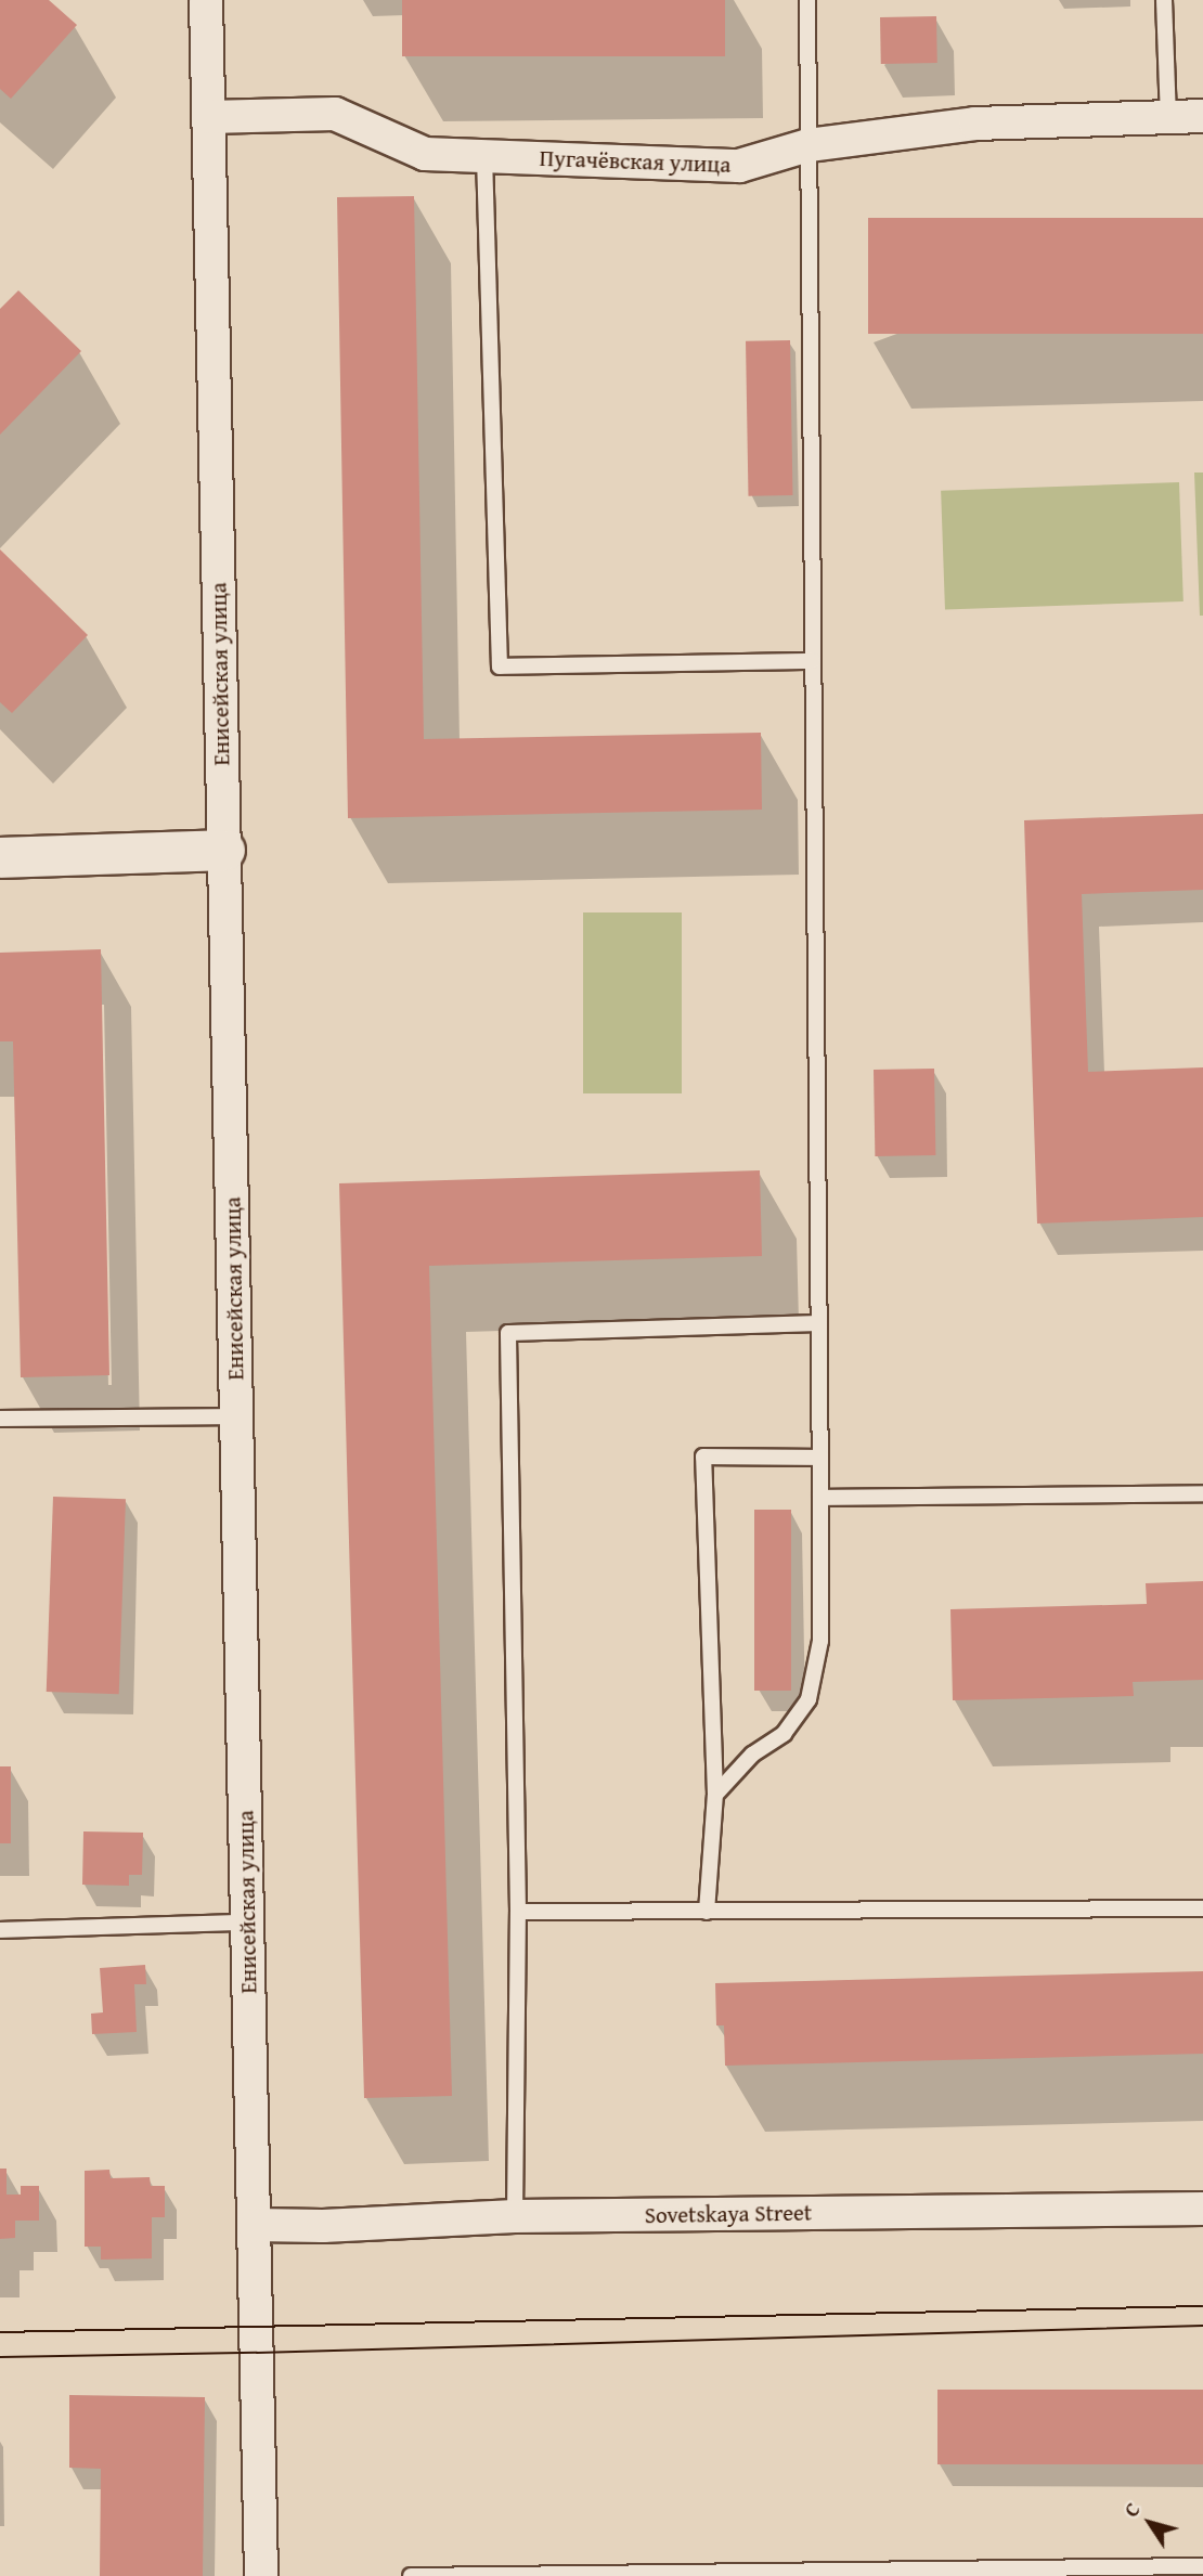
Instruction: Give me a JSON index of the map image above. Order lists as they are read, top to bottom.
{
  "streets": {
    "street": ["Пугачёвская улица", "Енисейская улица", "Sovetskaya Street"]
  },
  "crossings": [
    ["Пугачёвская улица", "Енисейская улица"],
    ["Енисейская улица", "Sovetskaya Street"]
  ],
  "north": "top left"
}
